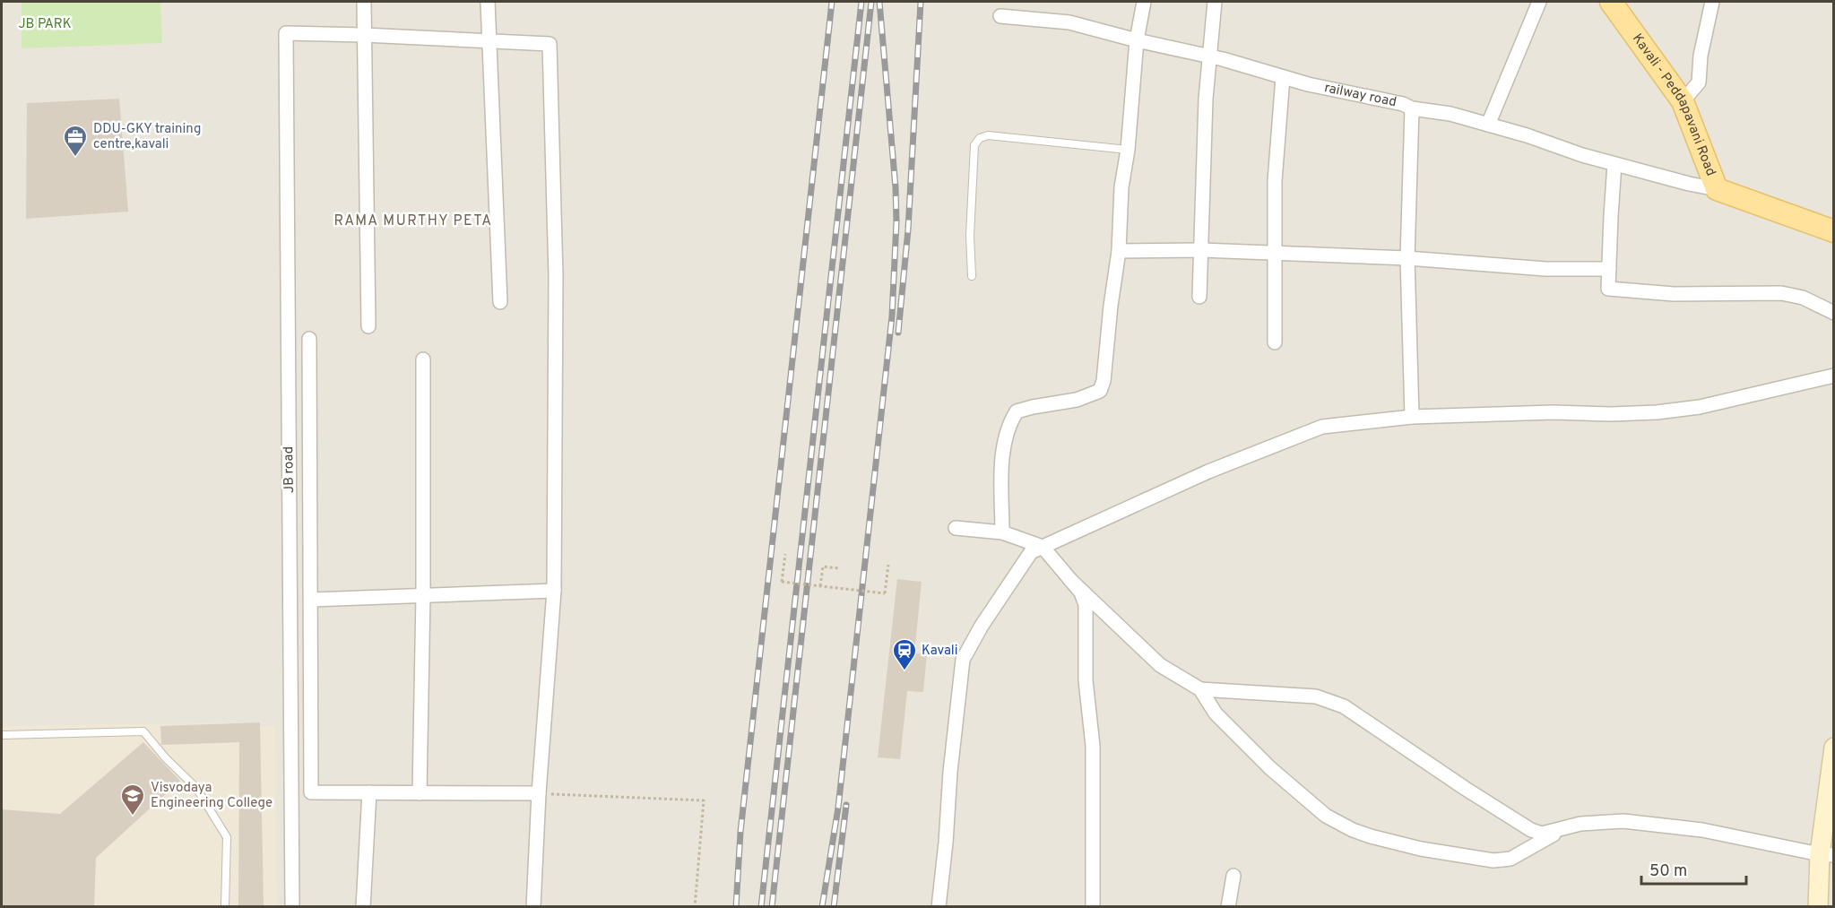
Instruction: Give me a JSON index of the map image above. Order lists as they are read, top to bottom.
{
  "streets": {
    "main road": ["Kavali - Peddapavani Road"],
    "street": ["railway road", "JB road"]
  },
  "crossings": [
    ["railway road", "Kavali - Peddapavani Road"]
  ],
  "districts": ["RAMA MURTHY PETA"],
  "parks": ["JB PARK"],
  "places": {
    "office": ["DDU-GKY training centre,kavali"],
    "station": ["Kavali"],
    "school or university": ["Visvodaya Engineering College"]
  },
  "scale_bar": "50 m"
}
